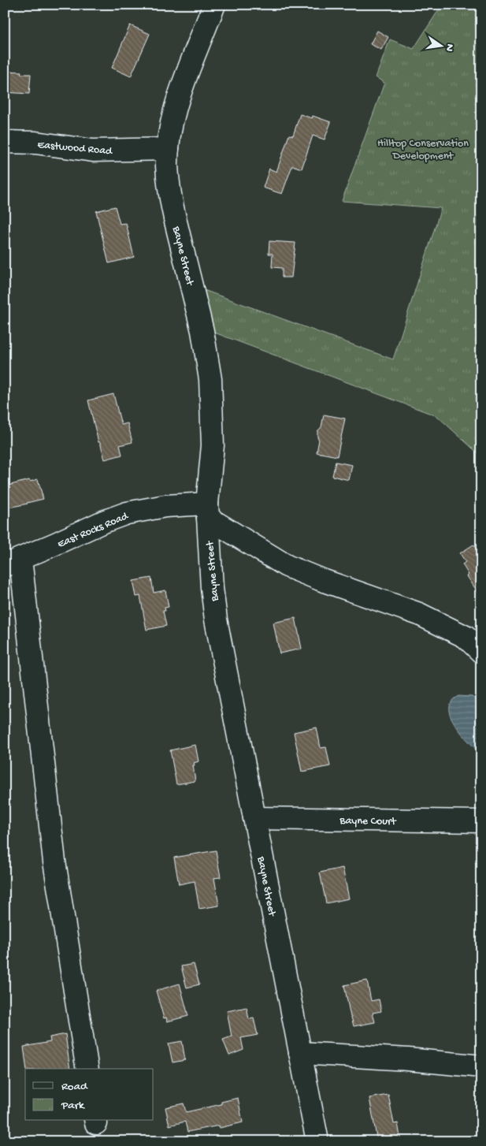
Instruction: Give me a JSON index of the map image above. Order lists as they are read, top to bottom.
{
  "streets": {
    "street": [
      "Eastwood Road",
      "Bayne Street",
      "East Rocks Road",
      "Bayne Court"
    ]
  },
  "crossings": [
    ["Eastwood Road", "Bayne Street"],
    ["Bayne Street", "East Rocks Road"],
    ["Bayne Street", "Bayne Court"]
  ],
  "parks": ["Hilltop Conservation Development"],
  "legend": ["Road", "Park"],
  "north": "right"
}
